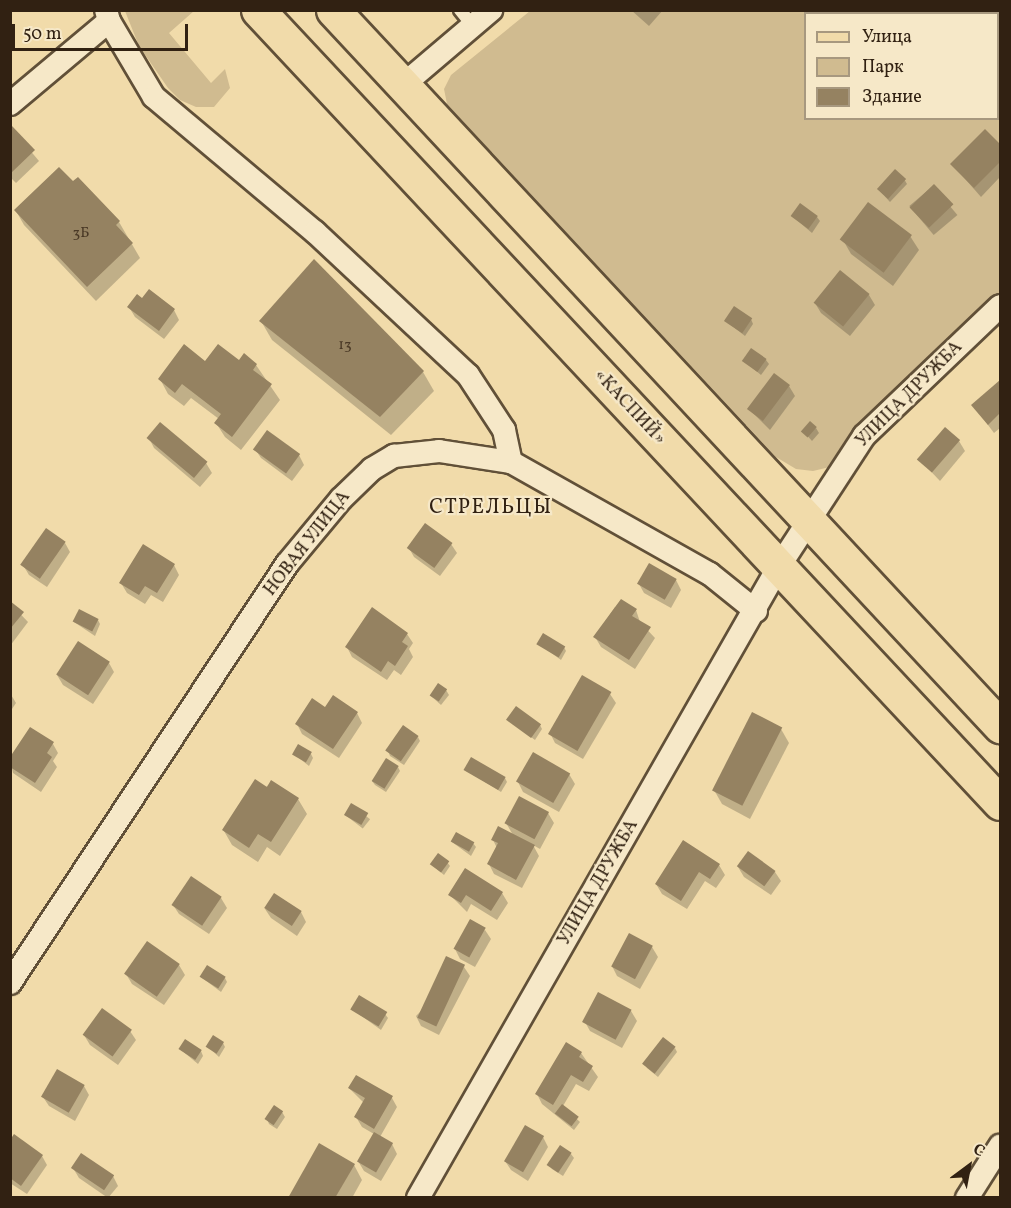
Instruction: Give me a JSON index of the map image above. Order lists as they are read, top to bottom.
{
  "streets": {
    "main road": ["«КАСПИЙ»"],
    "street": ["УЛИЦА ДРУЖБА", "НОВАЯ УЛИЦА"]
  },
  "crossings": [
    ["УЛИЦА ДРУЖБА", "«КАСПИЙ»"],
    ["УЛИЦА ДРУЖБА", "НОВАЯ УЛИЦА"]
  ],
  "districts": ["СТРЕЛЬЦЫ"],
  "house_numbers": ["3Б", "13"],
  "legend": ["Улица", "Парк", "Здание"],
  "scale_bar": "50 m",
  "north": "top right"
}
